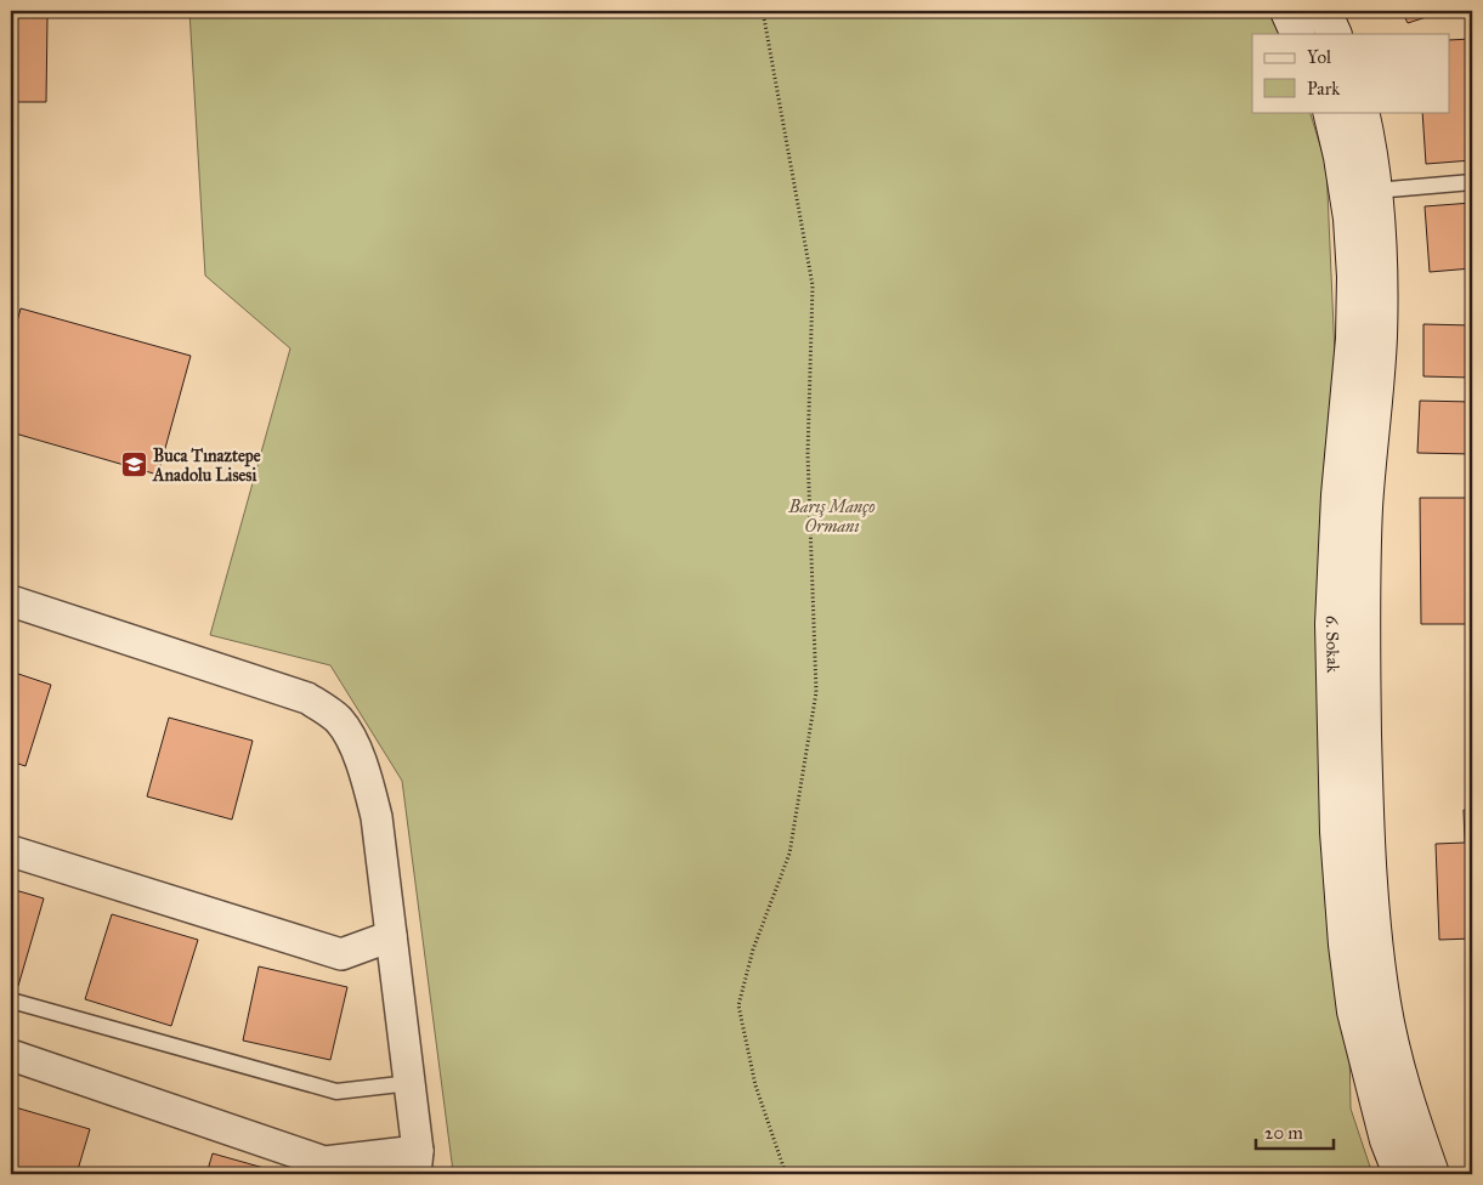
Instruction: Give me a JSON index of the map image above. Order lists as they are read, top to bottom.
{
  "streets": {
    "main road": ["6. Sokak"]
  },
  "parks": ["Barış Manço Ormanı"],
  "places": {
    "school or university": ["Buca Tınaztepe Anadolu Lisesi"]
  },
  "legend": ["Yol", "Park"],
  "scale_bar": "20 m"
}
